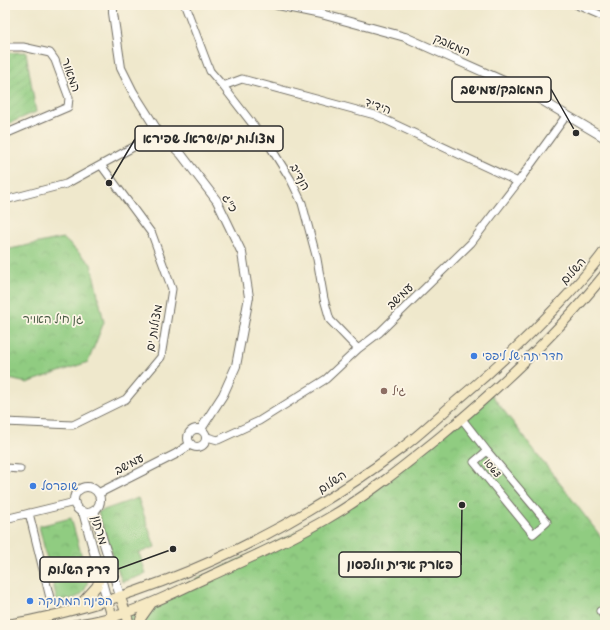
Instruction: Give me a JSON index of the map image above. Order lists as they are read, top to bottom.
{
  "streets": {
    "main road": ["השלום"],
    "street": [
      "המאבק",
      "המאור",
      "הידיד",
      "הנדיב",
      "כ\"ג",
      "עמישב",
      "מצולות ים",
      "1063",
      "מרתון"
    ]
  },
  "crossings": [
    ["המאבק", "עמישב"],
    ["הידיד", "הנדיב"],
    ["הידיד", "עמישב"],
    ["הנדיב", "עמישב"],
    ["כ\"ג", "עמישב"],
    ["השלום", "מרתון"],
    ["עמישב", "מרתון"]
  ],
  "parks": ["גן חיל האויר"],
  "places": [
    "המאבק/עמישב",
    "מצולות ים/ישראל שפירא",
    "חדר תה של ליפפי",
    "גיל",
    "שופרסל",
    "פארק אדית וולפסון",
    "דרך השלום",
    "הפינה המתוקה"
  ]
}
